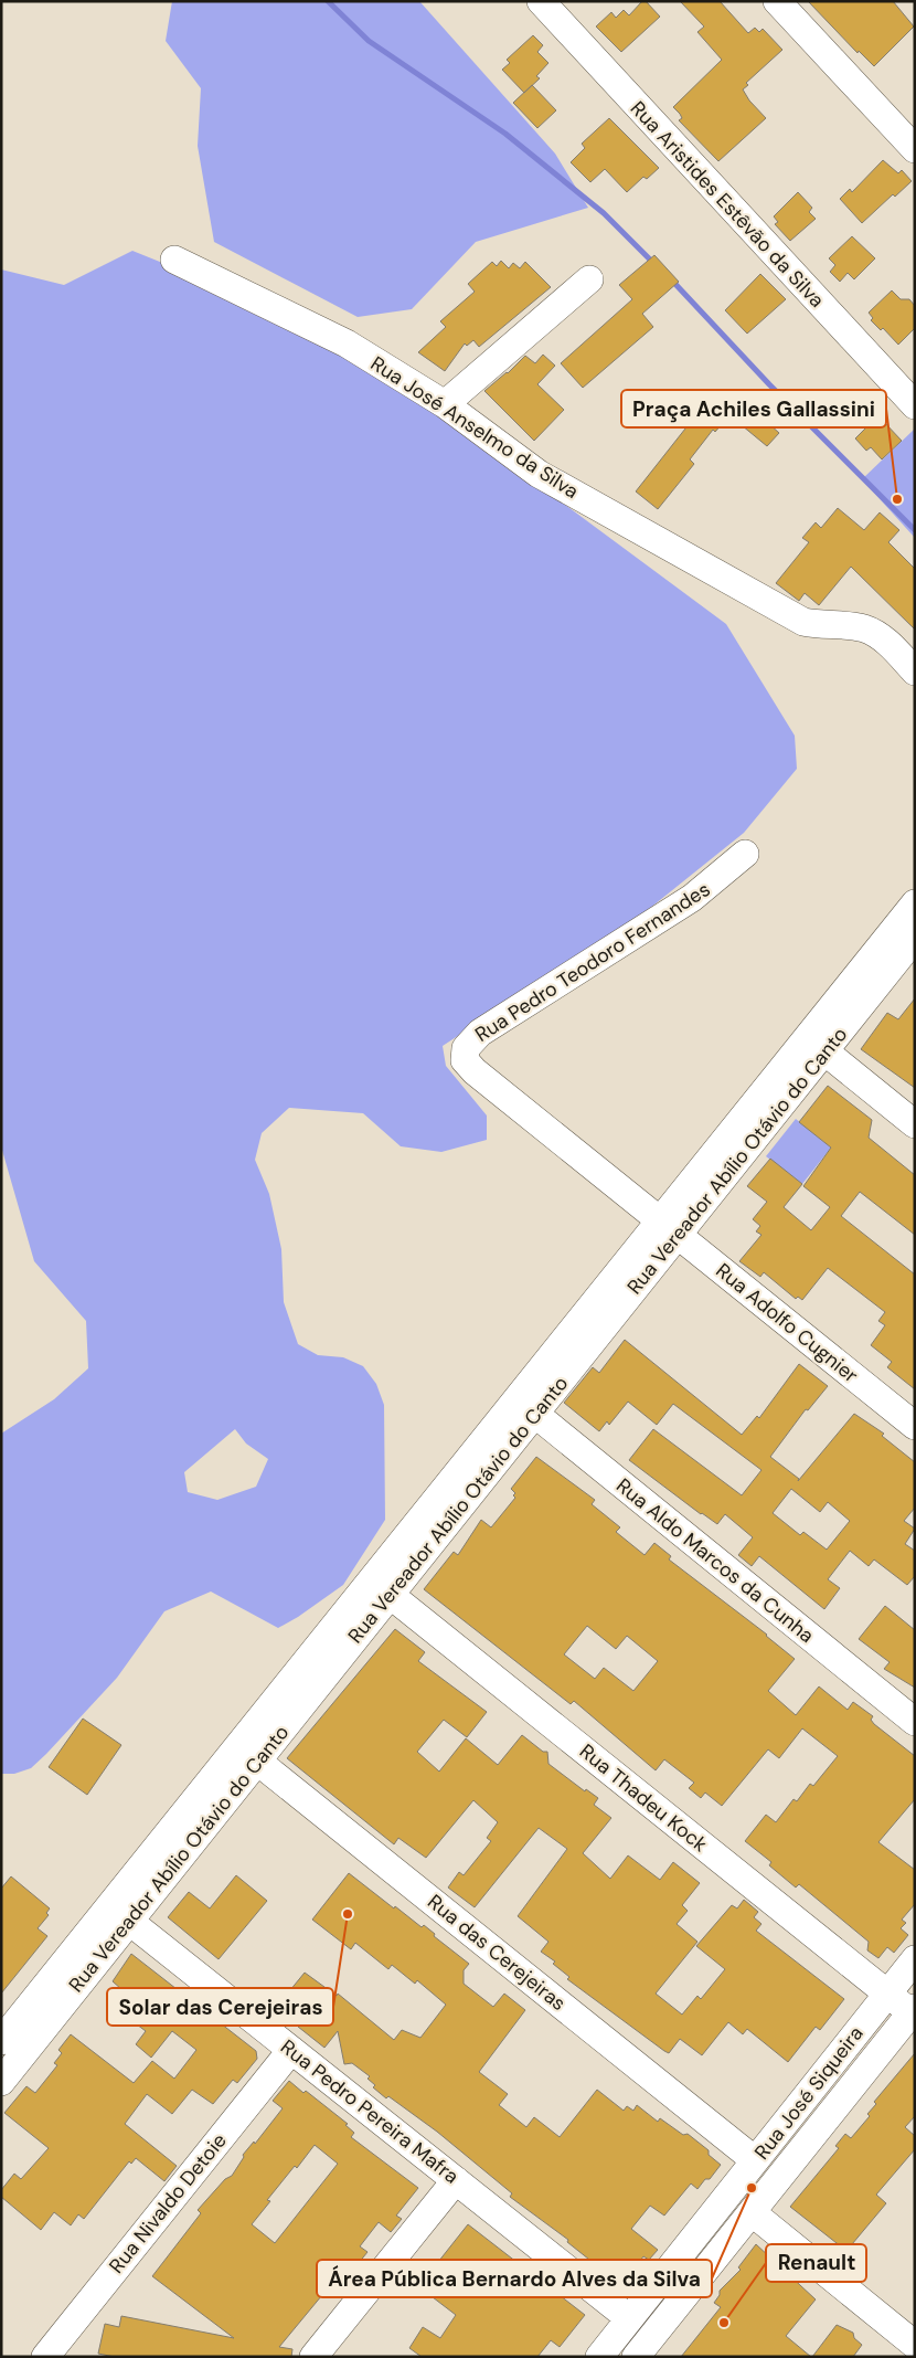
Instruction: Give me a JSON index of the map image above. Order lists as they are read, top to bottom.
{
  "streets": {
    "street": [
      "Rua Aristides Estêvão da Silva",
      "Rua José Anselmo da Silva",
      "Rua Pedro Teodoro Fernandes",
      "Rua Vereador Abílio Otávio do Canto",
      "Rua Adolfo Cugnier",
      "Rua Aldo Marcos da Cunha",
      "Rua Thadeu Kock",
      "Rua das Cerejeiras",
      "Rua José Siqueira",
      "Rua Pedro Pereira Mafra",
      "Rua Nivaldo Detoie"
    ]
  },
  "crossings": [
    ["Rua Pedro Teodoro Fernandes", "Rua Vereador Abílio Otávio do Canto"],
    ["Rua Pedro Teodoro Fernandes", "Rua Adolfo Cugnier"],
    ["Rua Vereador Abílio Otávio do Canto", "Rua Adolfo Cugnier"],
    ["Rua Vereador Abílio Otávio do Canto", "Rua Aldo Marcos da Cunha"],
    ["Rua Vereador Abílio Otávio do Canto", "Rua Thadeu Kock"],
    ["Rua Vereador Abílio Otávio do Canto", "Rua das Cerejeiras"],
    ["Rua Vereador Abílio Otávio do Canto", "Rua Pedro Pereira Mafra"],
    ["Rua Thadeu Kock", "Rua José Siqueira"],
    ["Rua das Cerejeiras", "Rua José Siqueira"],
    ["Rua José Siqueira", "Rua Pedro Pereira Mafra"],
    ["Rua Pedro Pereira Mafra", "Rua Nivaldo Detoie"]
  ],
  "places": [
    "Praça Achiles Gallassini",
    "Solar das Cerejeiras",
    "Área Pública Bernardo Alves da Silva",
    "Renault"
  ]
}
